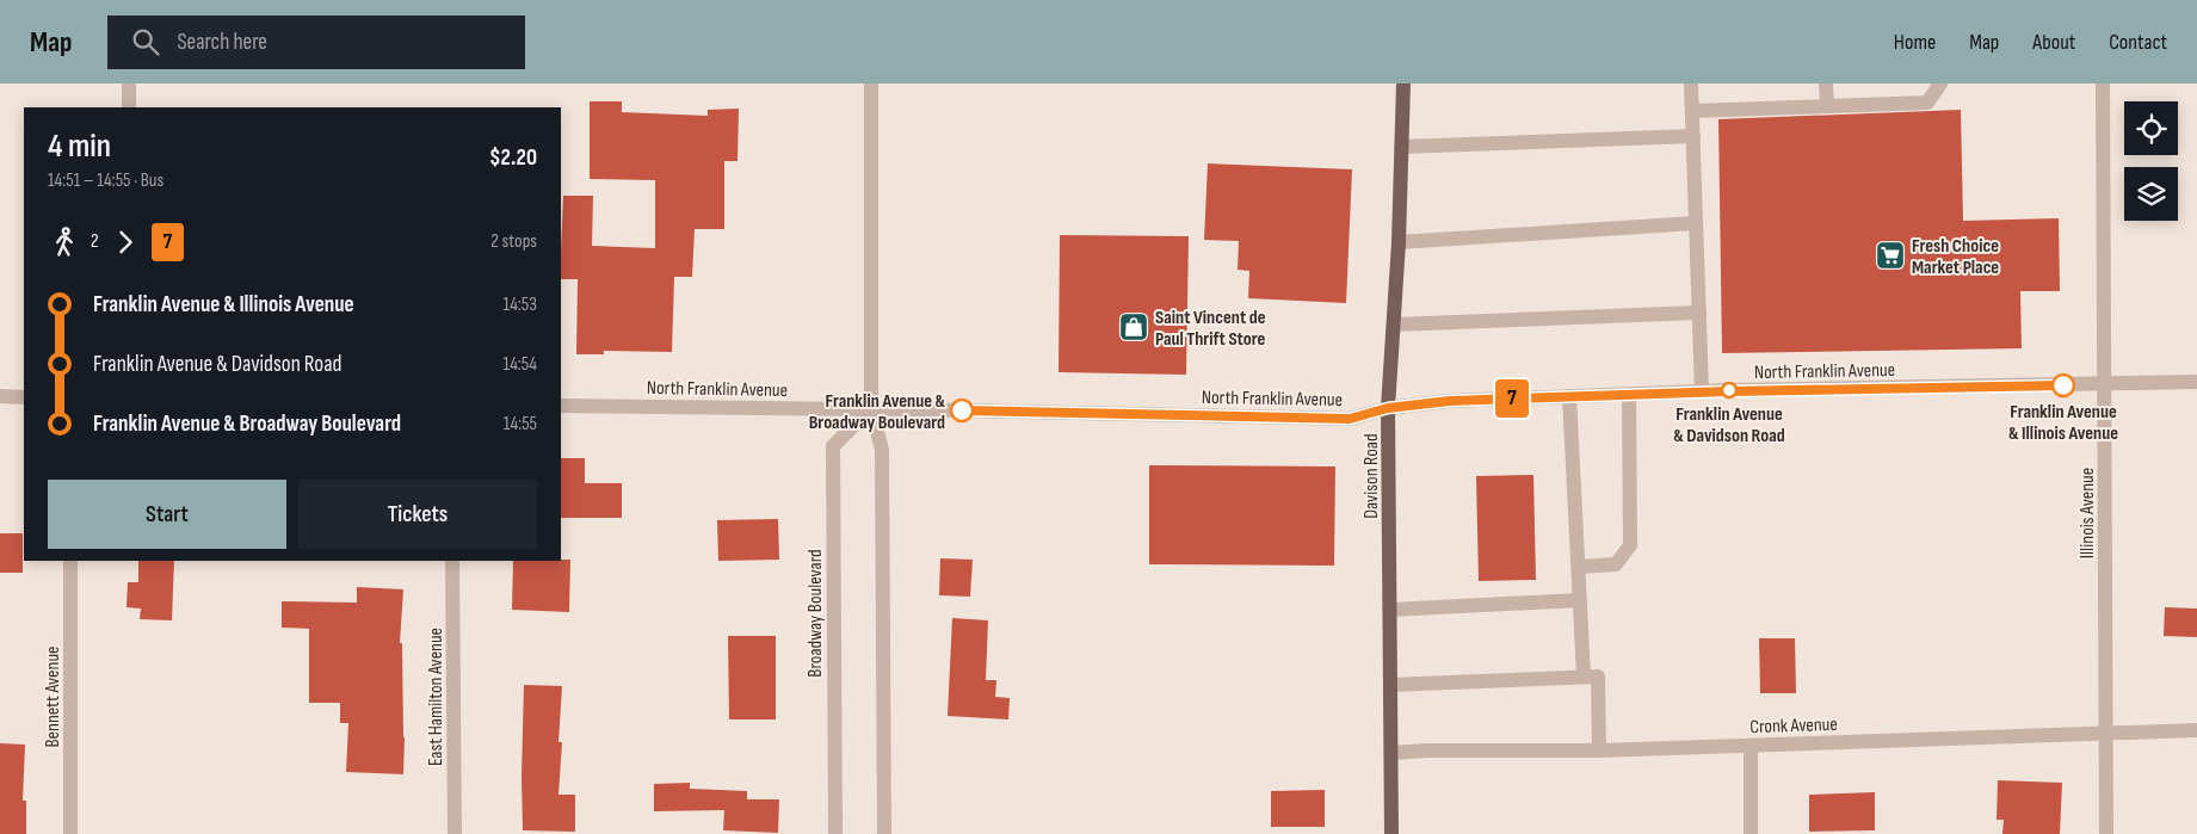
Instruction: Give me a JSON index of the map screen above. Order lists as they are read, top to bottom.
{
  "streets": {
    "main road": ["Davison Road"],
    "street": [
      "North Franklin Avenue",
      "Illinois Avenue",
      "Broadway Boulevard",
      "Bennett Avenue",
      "East Hamilton Avenue",
      "Cronk Avenue"
    ]
  },
  "crossings": [
    ["North Franklin Avenue", "Davison Road"],
    ["North Franklin Avenue", "Illinois Avenue"],
    ["North Franklin Avenue", "Broadway Boulevard"],
    ["Davison Road", "Cronk Avenue"],
    ["Illinois Avenue", "Cronk Avenue"]
  ],
  "places": {
    "supermarket": ["Fresh Choice Market Place"],
    "shop": ["Saint Vincent de Paul Thrift Store"],
    "other": ["Franklin Avenue & Illinois Avenue", "Franklin Avenue & Davidson Road", "Franklin Avenue & Broadway Boulevard"]
  },
  "lines": ["bus line 7"],
  "page": {
    "header": "Map",
    "search": "Search here",
    "nav": [
      "Home",
      "Map",
      "About",
      "Contact"
    ],
    "on_map": "7",
    "heading": ["4 min", "14:51 – 14:55 · Bus", "$2.20"],
    "legs": ["2", "7", "2 stops"],
    "list": [
      {
        "name": "Franklin Avenue & Illinois Avenue",
        "value": "14:53"
      },
      {
        "name": "Franklin Avenue & Davidson Road",
        "value": "14:54"
      },
      {
        "name": "Franklin Avenue & Broadway Boulevard",
        "value": "14:55"
      }
    ],
    "buttons": ["Start", "Tickets"]
  }
}
